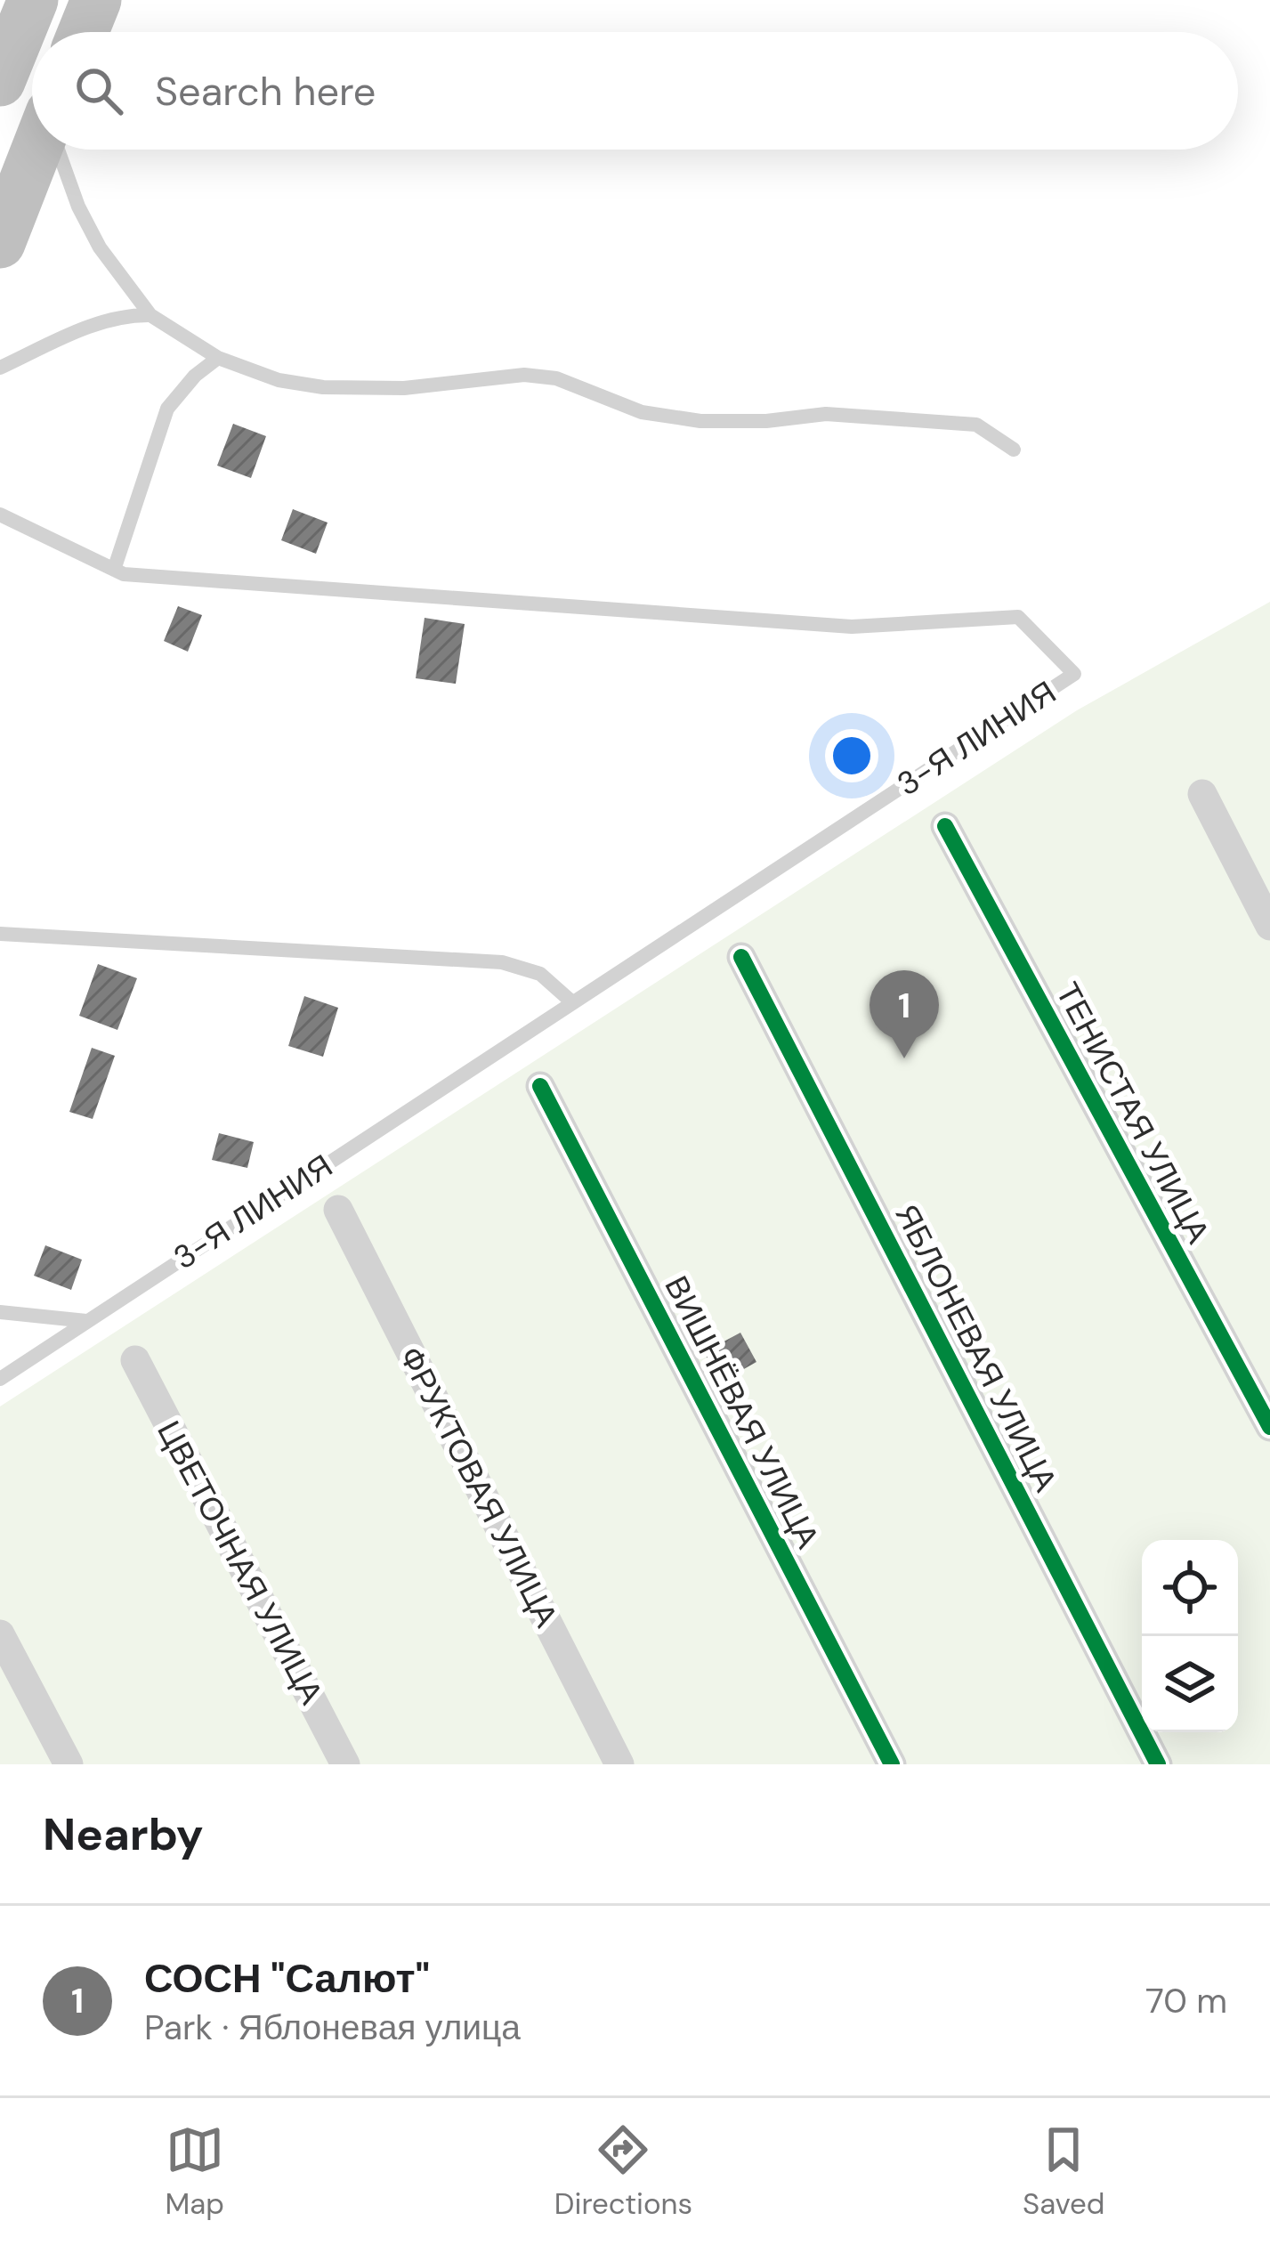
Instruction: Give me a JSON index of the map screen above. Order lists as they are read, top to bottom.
{
  "streets": {
    "street": [
      "ТЕНИСТАЯ УЛИЦА",
      "ЯБЛОНЕВАЯ УЛИЦА",
      "ВИШНЁВАЯ УЛИЦА",
      "ФРУКТОВАЯ УЛИЦА",
      "ЦВЕТОЧНАЯ УЛИЦА"
    ],
    "lane": ["3-Я ЛИНИЯ"]
  },
  "page": {
    "search": "Search here",
    "pins": "1",
    "heading": "Nearby",
    "list": [
      {
        "mark": "1",
        "name": "СОСН \"Салют\"",
        "note": "Park · Яблоневая улица",
        "value": "70 m"
      }
    ],
    "nav": ["Map", "Directions", "Saved"]
  }
}
